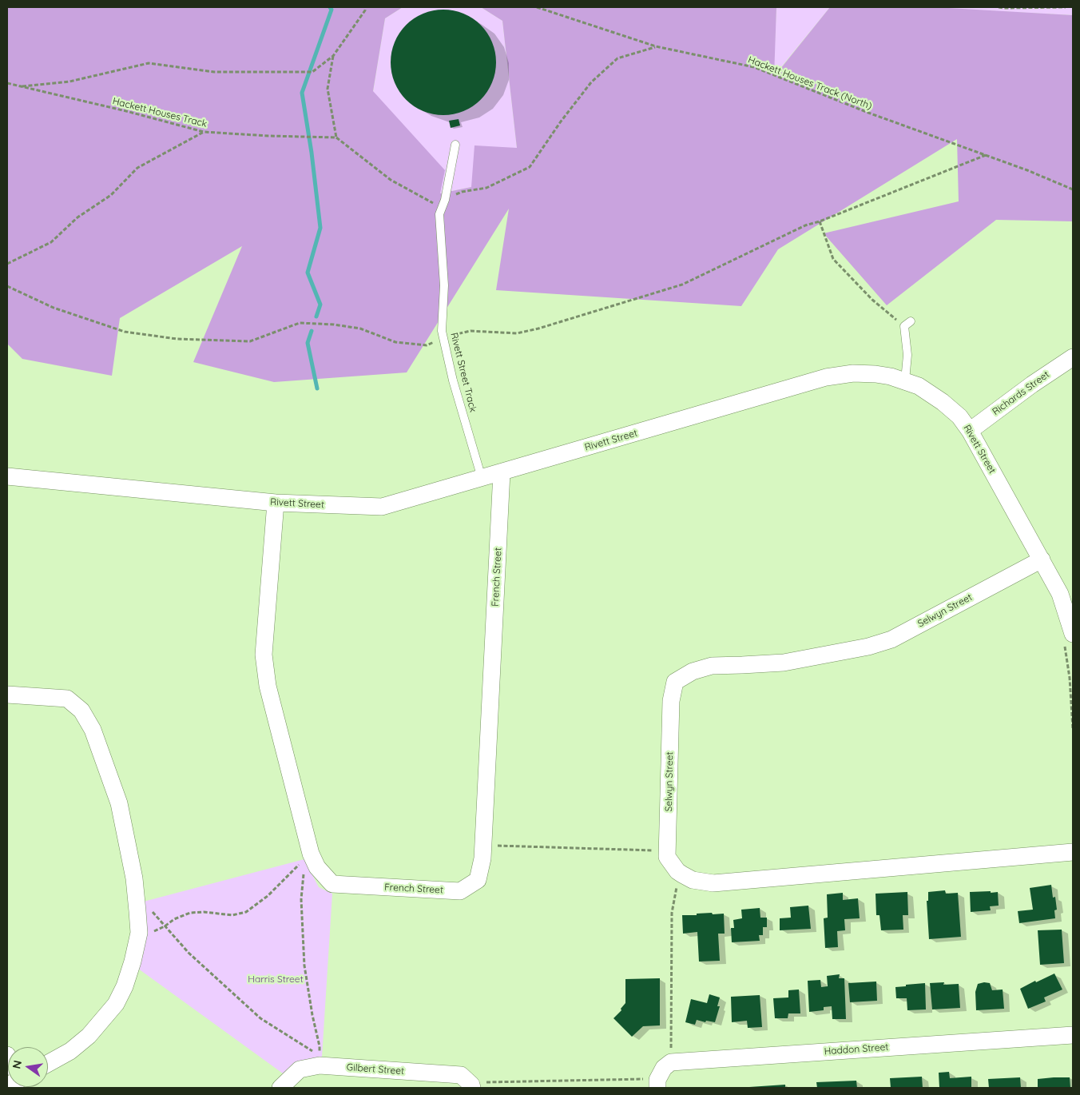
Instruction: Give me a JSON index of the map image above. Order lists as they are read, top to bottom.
{
  "streets": {
    "street": [
      "Richards Street",
      "Rivett Street",
      "French Street",
      "Selwyn Street",
      "Haddon Street",
      "Gilbert Street"
    ],
    "lane": ["Rivett Street Track"],
    "path": ["Hackett Houses Track (North)", "Hackett Houses Track"]
  },
  "crossings": [
    ["Rivett Street Track", "Rivett Street"],
    ["Richards Street", "Rivett Street"],
    ["Rivett Street", "French Street"],
    ["Rivett Street", "Selwyn Street"]
  ],
  "parks": ["Harris Street"],
  "north": "left"
}
